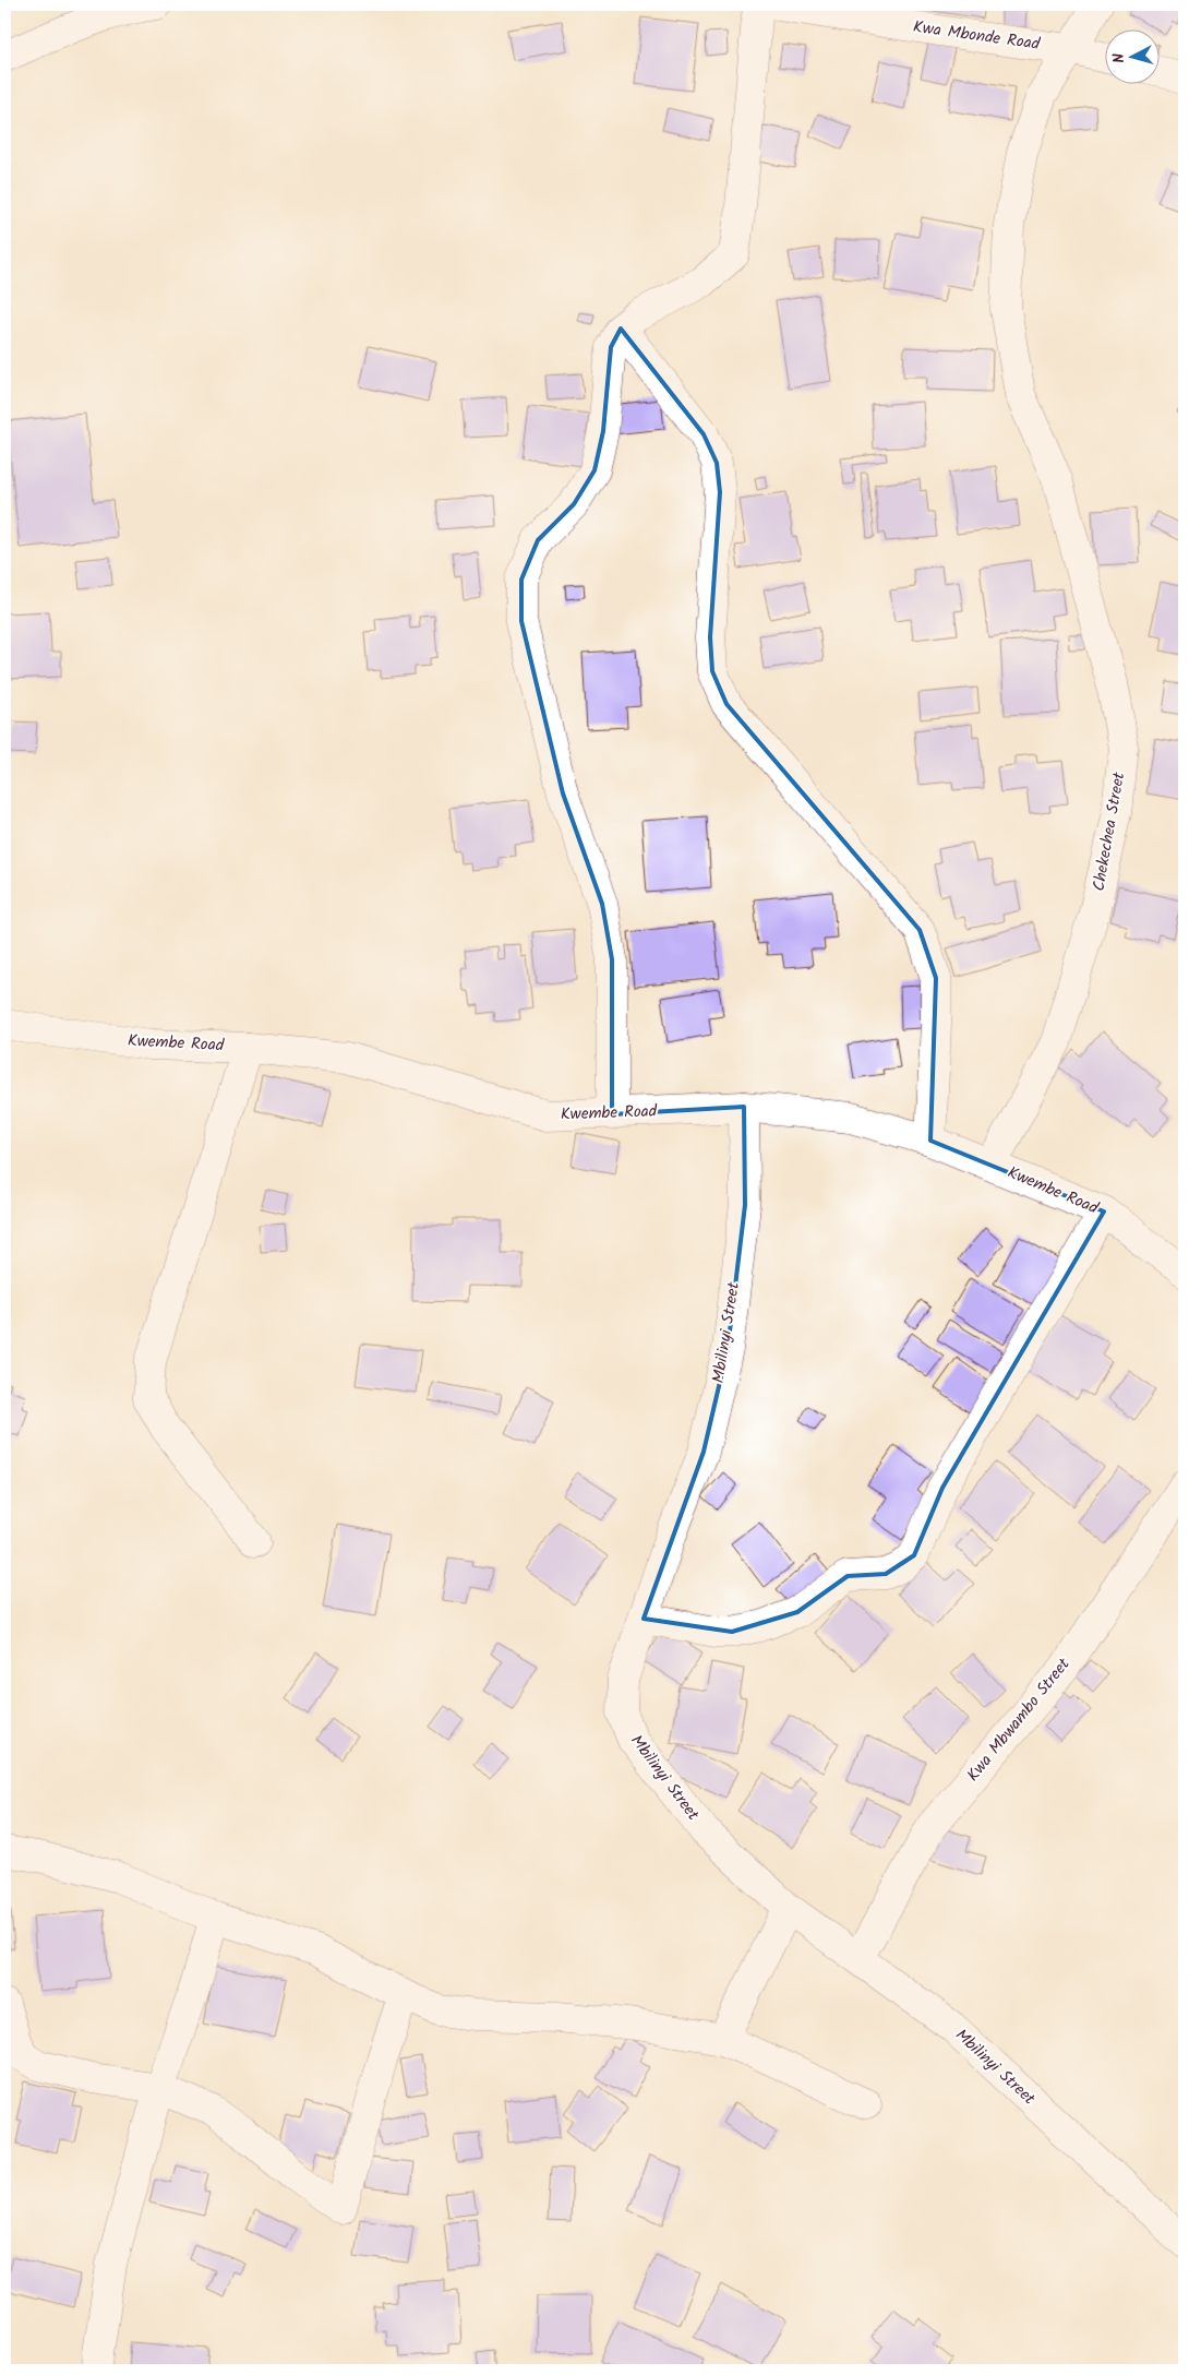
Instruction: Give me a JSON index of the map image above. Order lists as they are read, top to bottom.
{
  "streets": {
    "street": [
      "Kwa Mbonde Road",
      "Chekechea Street",
      "Kwembe Road",
      "Mbilinyi Street",
      "Kwa Mbwambo Street"
    ]
  },
  "crossings": [
    ["Kwa Mbonde Road", "Chekechea Street"],
    ["Chekechea Street", "Kwembe Road"],
    ["Kwembe Road", "Mbilinyi Street"],
    ["Mbilinyi Street", "Kwa Mbwambo Street"]
  ],
  "north": "left"
}
